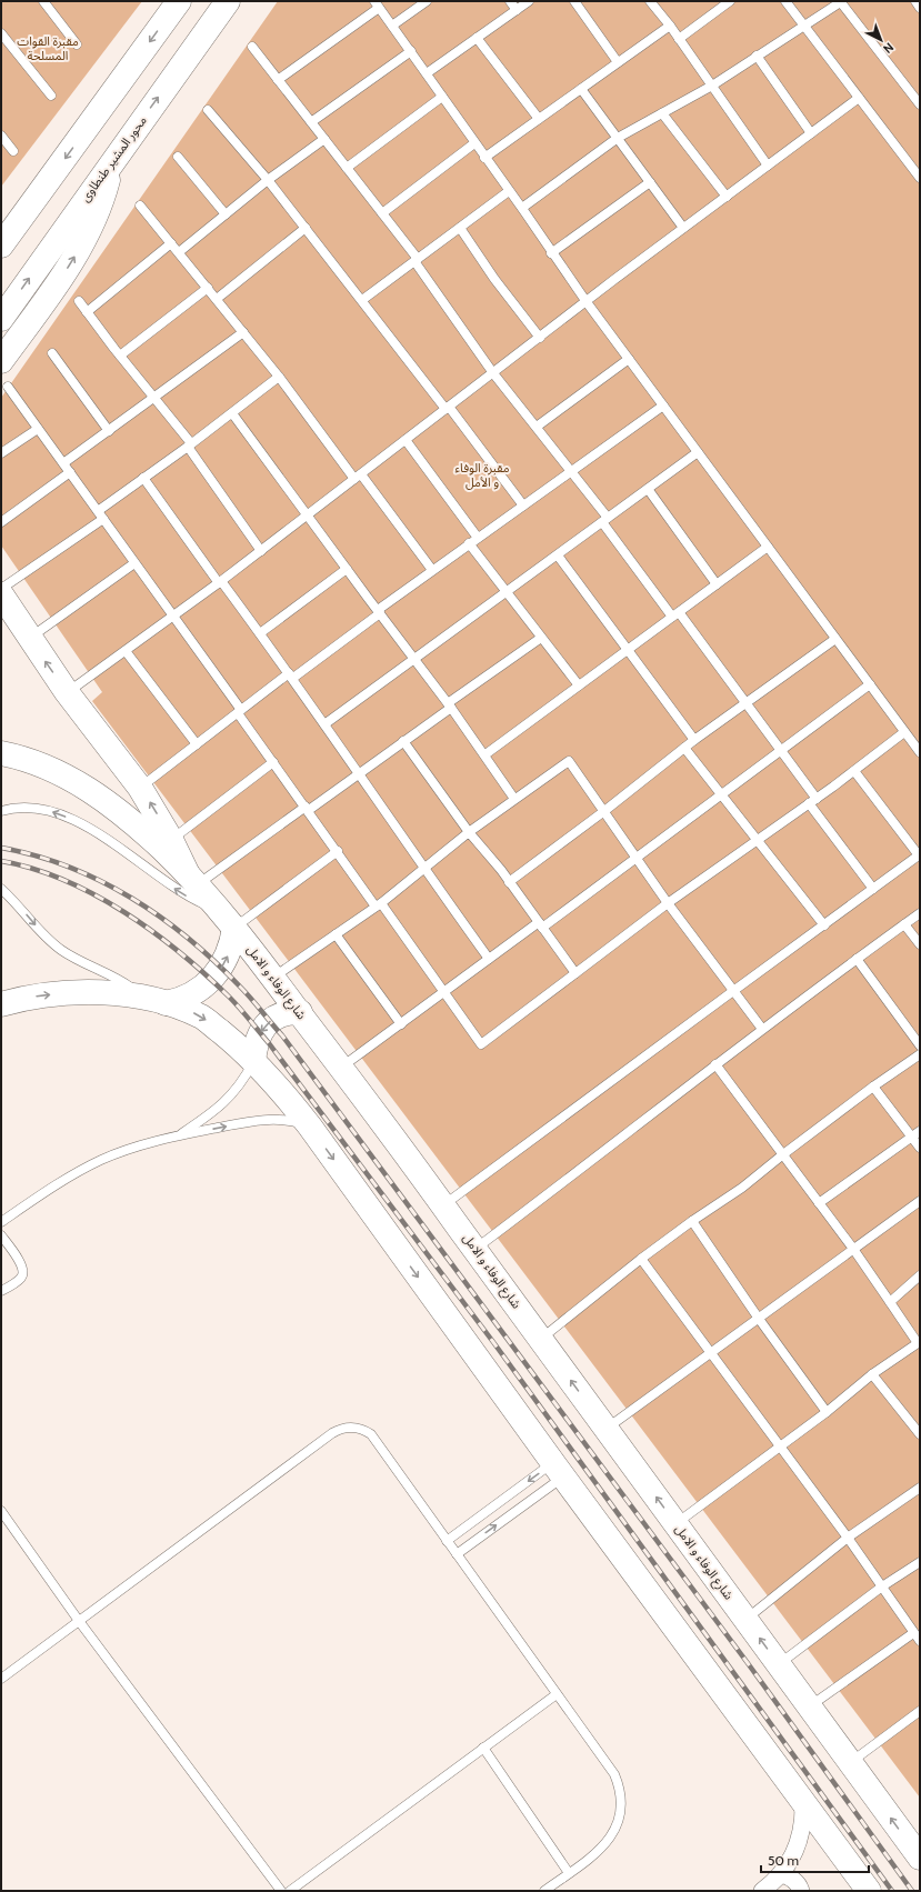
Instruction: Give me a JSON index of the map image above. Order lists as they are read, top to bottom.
{
  "streets": {
    "main road": ["محور المشير طنطاوى", "شارع الوفاء و الامل"]
  },
  "parks": ["مقبرة القوات المسلحة", "مقبرة الوفاء و الأمل"],
  "scale_bar": "50 m",
  "north": "bottom right"
}
